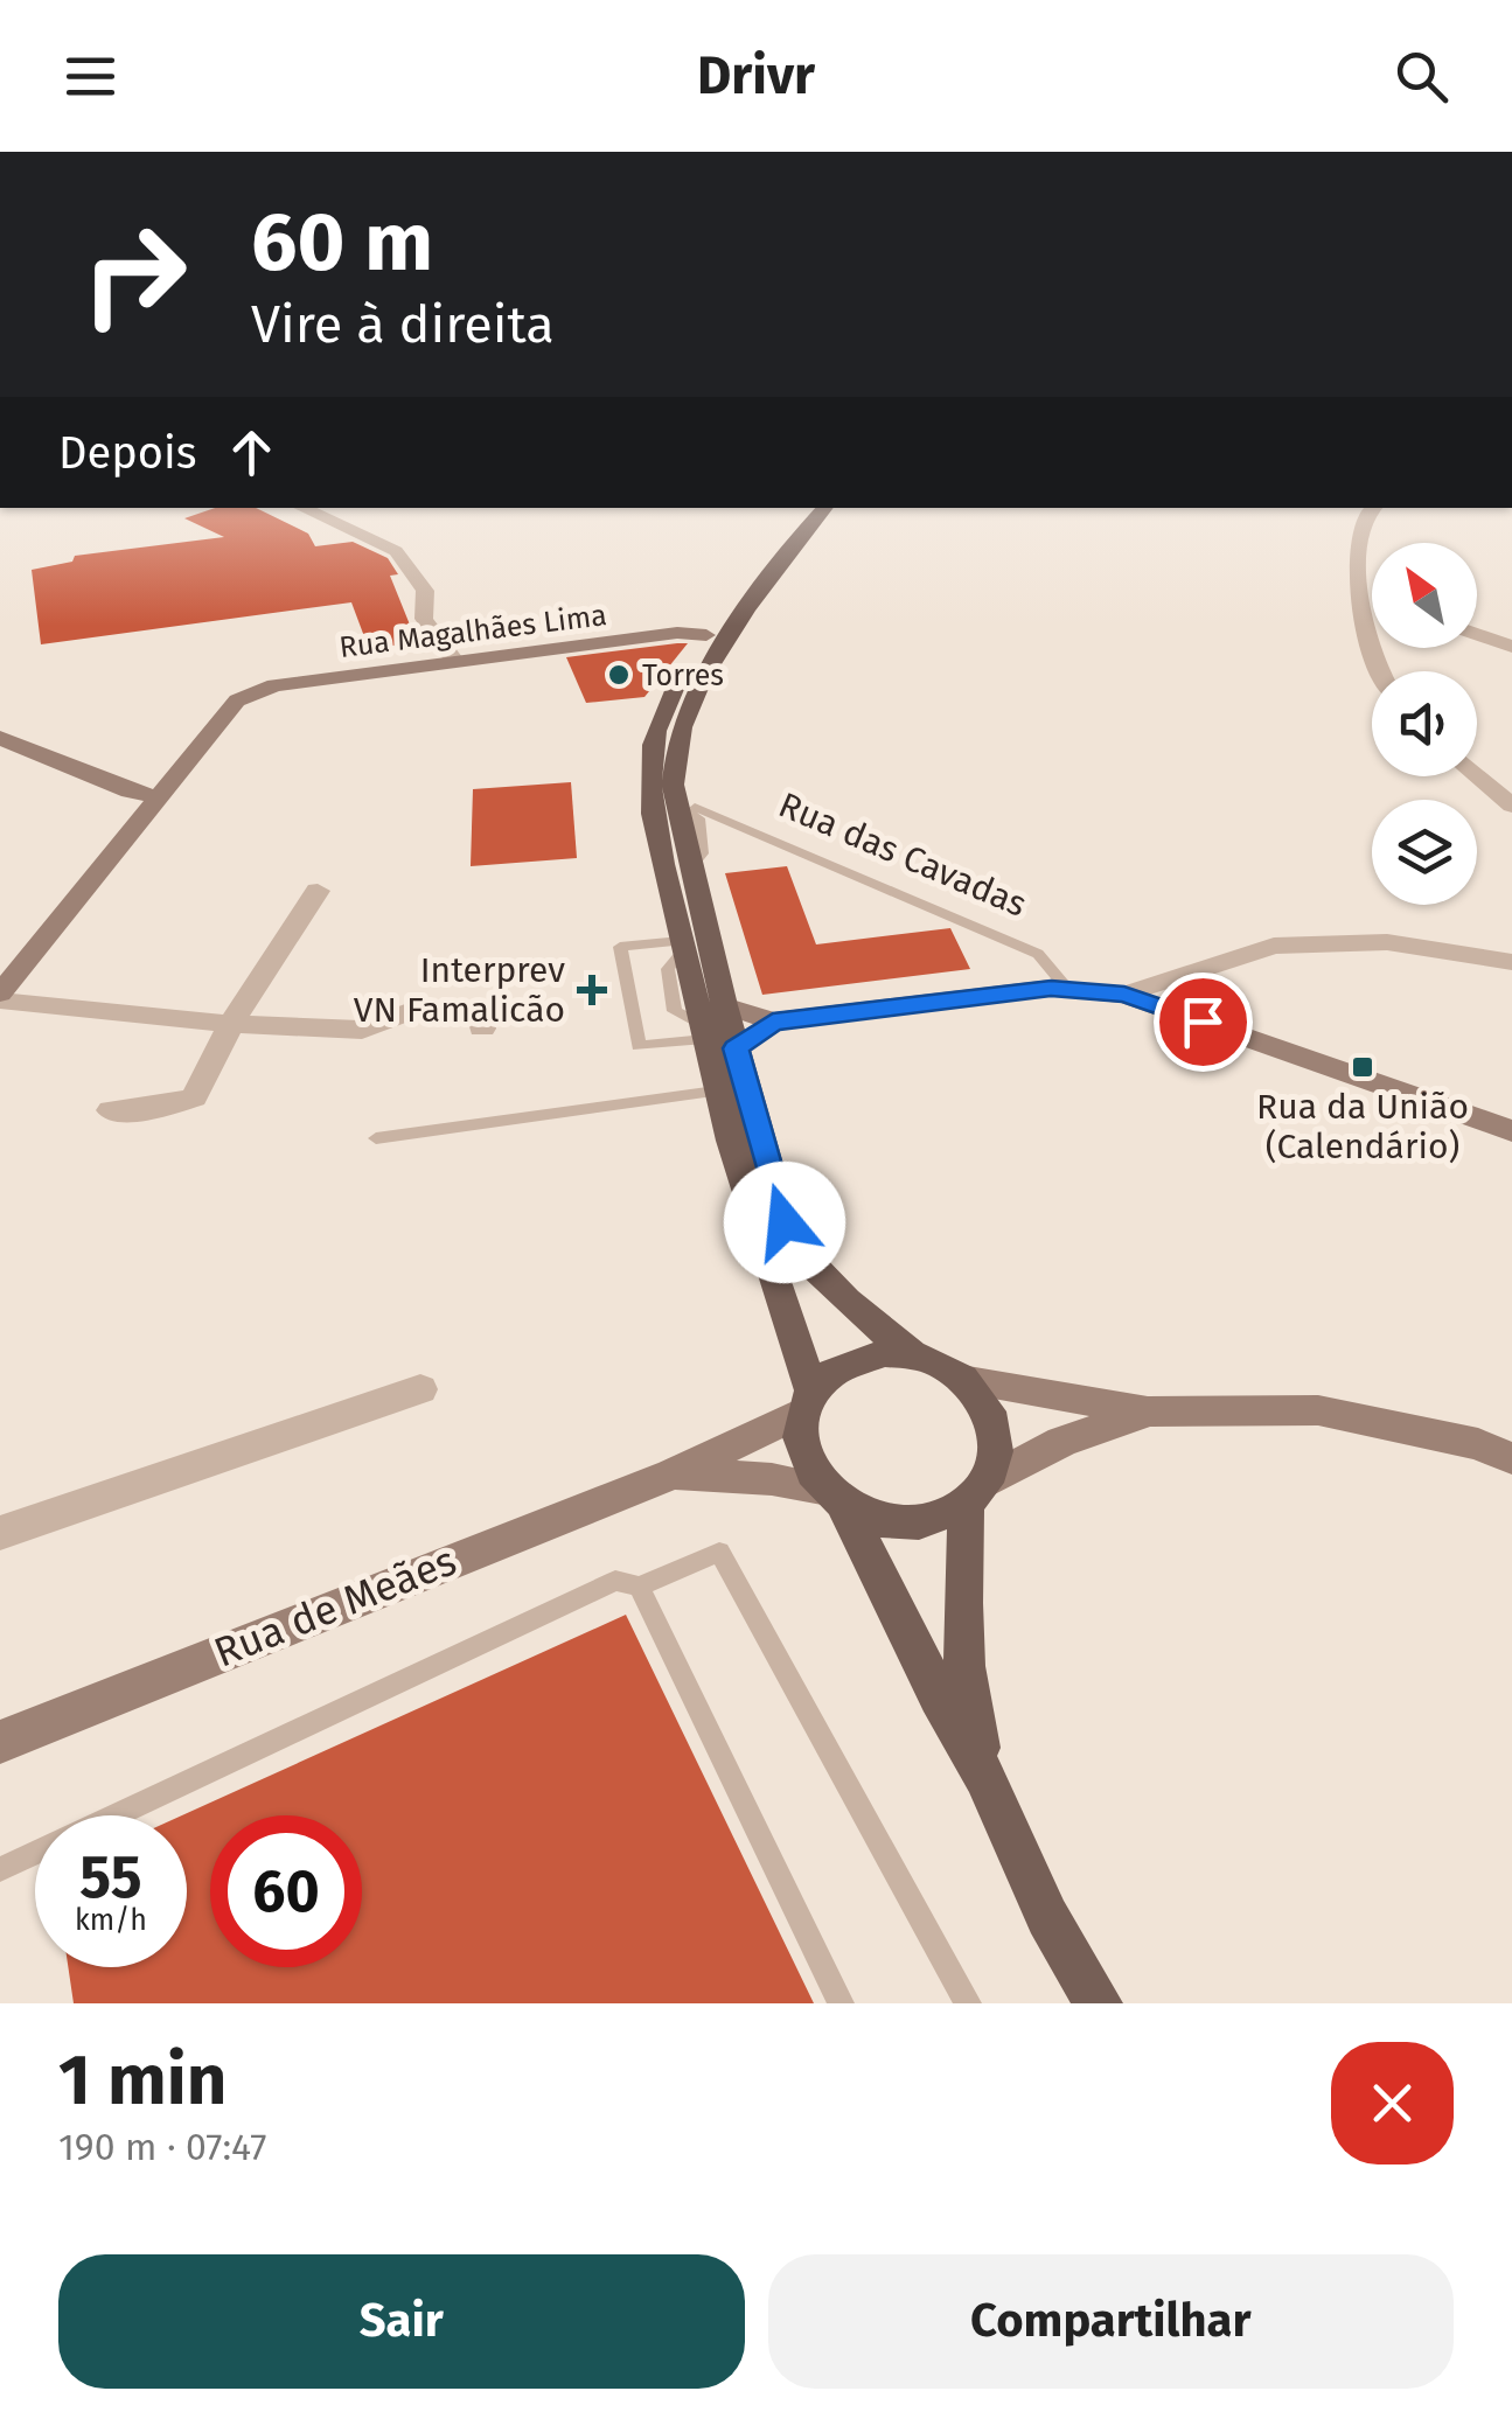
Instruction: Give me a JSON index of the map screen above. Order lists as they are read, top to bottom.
{
  "streets": {
    "street": ["Rua Magalhães Lima", "Rua de Meães"],
    "lane": ["Rua das Cavadas"]
  },
  "places": {
    "other": ["Torres"],
    "health": ["Interprev VN Famalicão"],
    "transit": ["Rua da União (Calendário)"]
  },
  "north": "top left",
  "page": {
    "header": "Drivr",
    "turn": ["60 m", "Vire à direita"],
    "then": "Depois",
    "speed": "55 km/h",
    "limit": "60",
    "heading": ["1 min", "190 m · 07:47"],
    "buttons": ["Sair", "Compartilhar"]
  }
}
